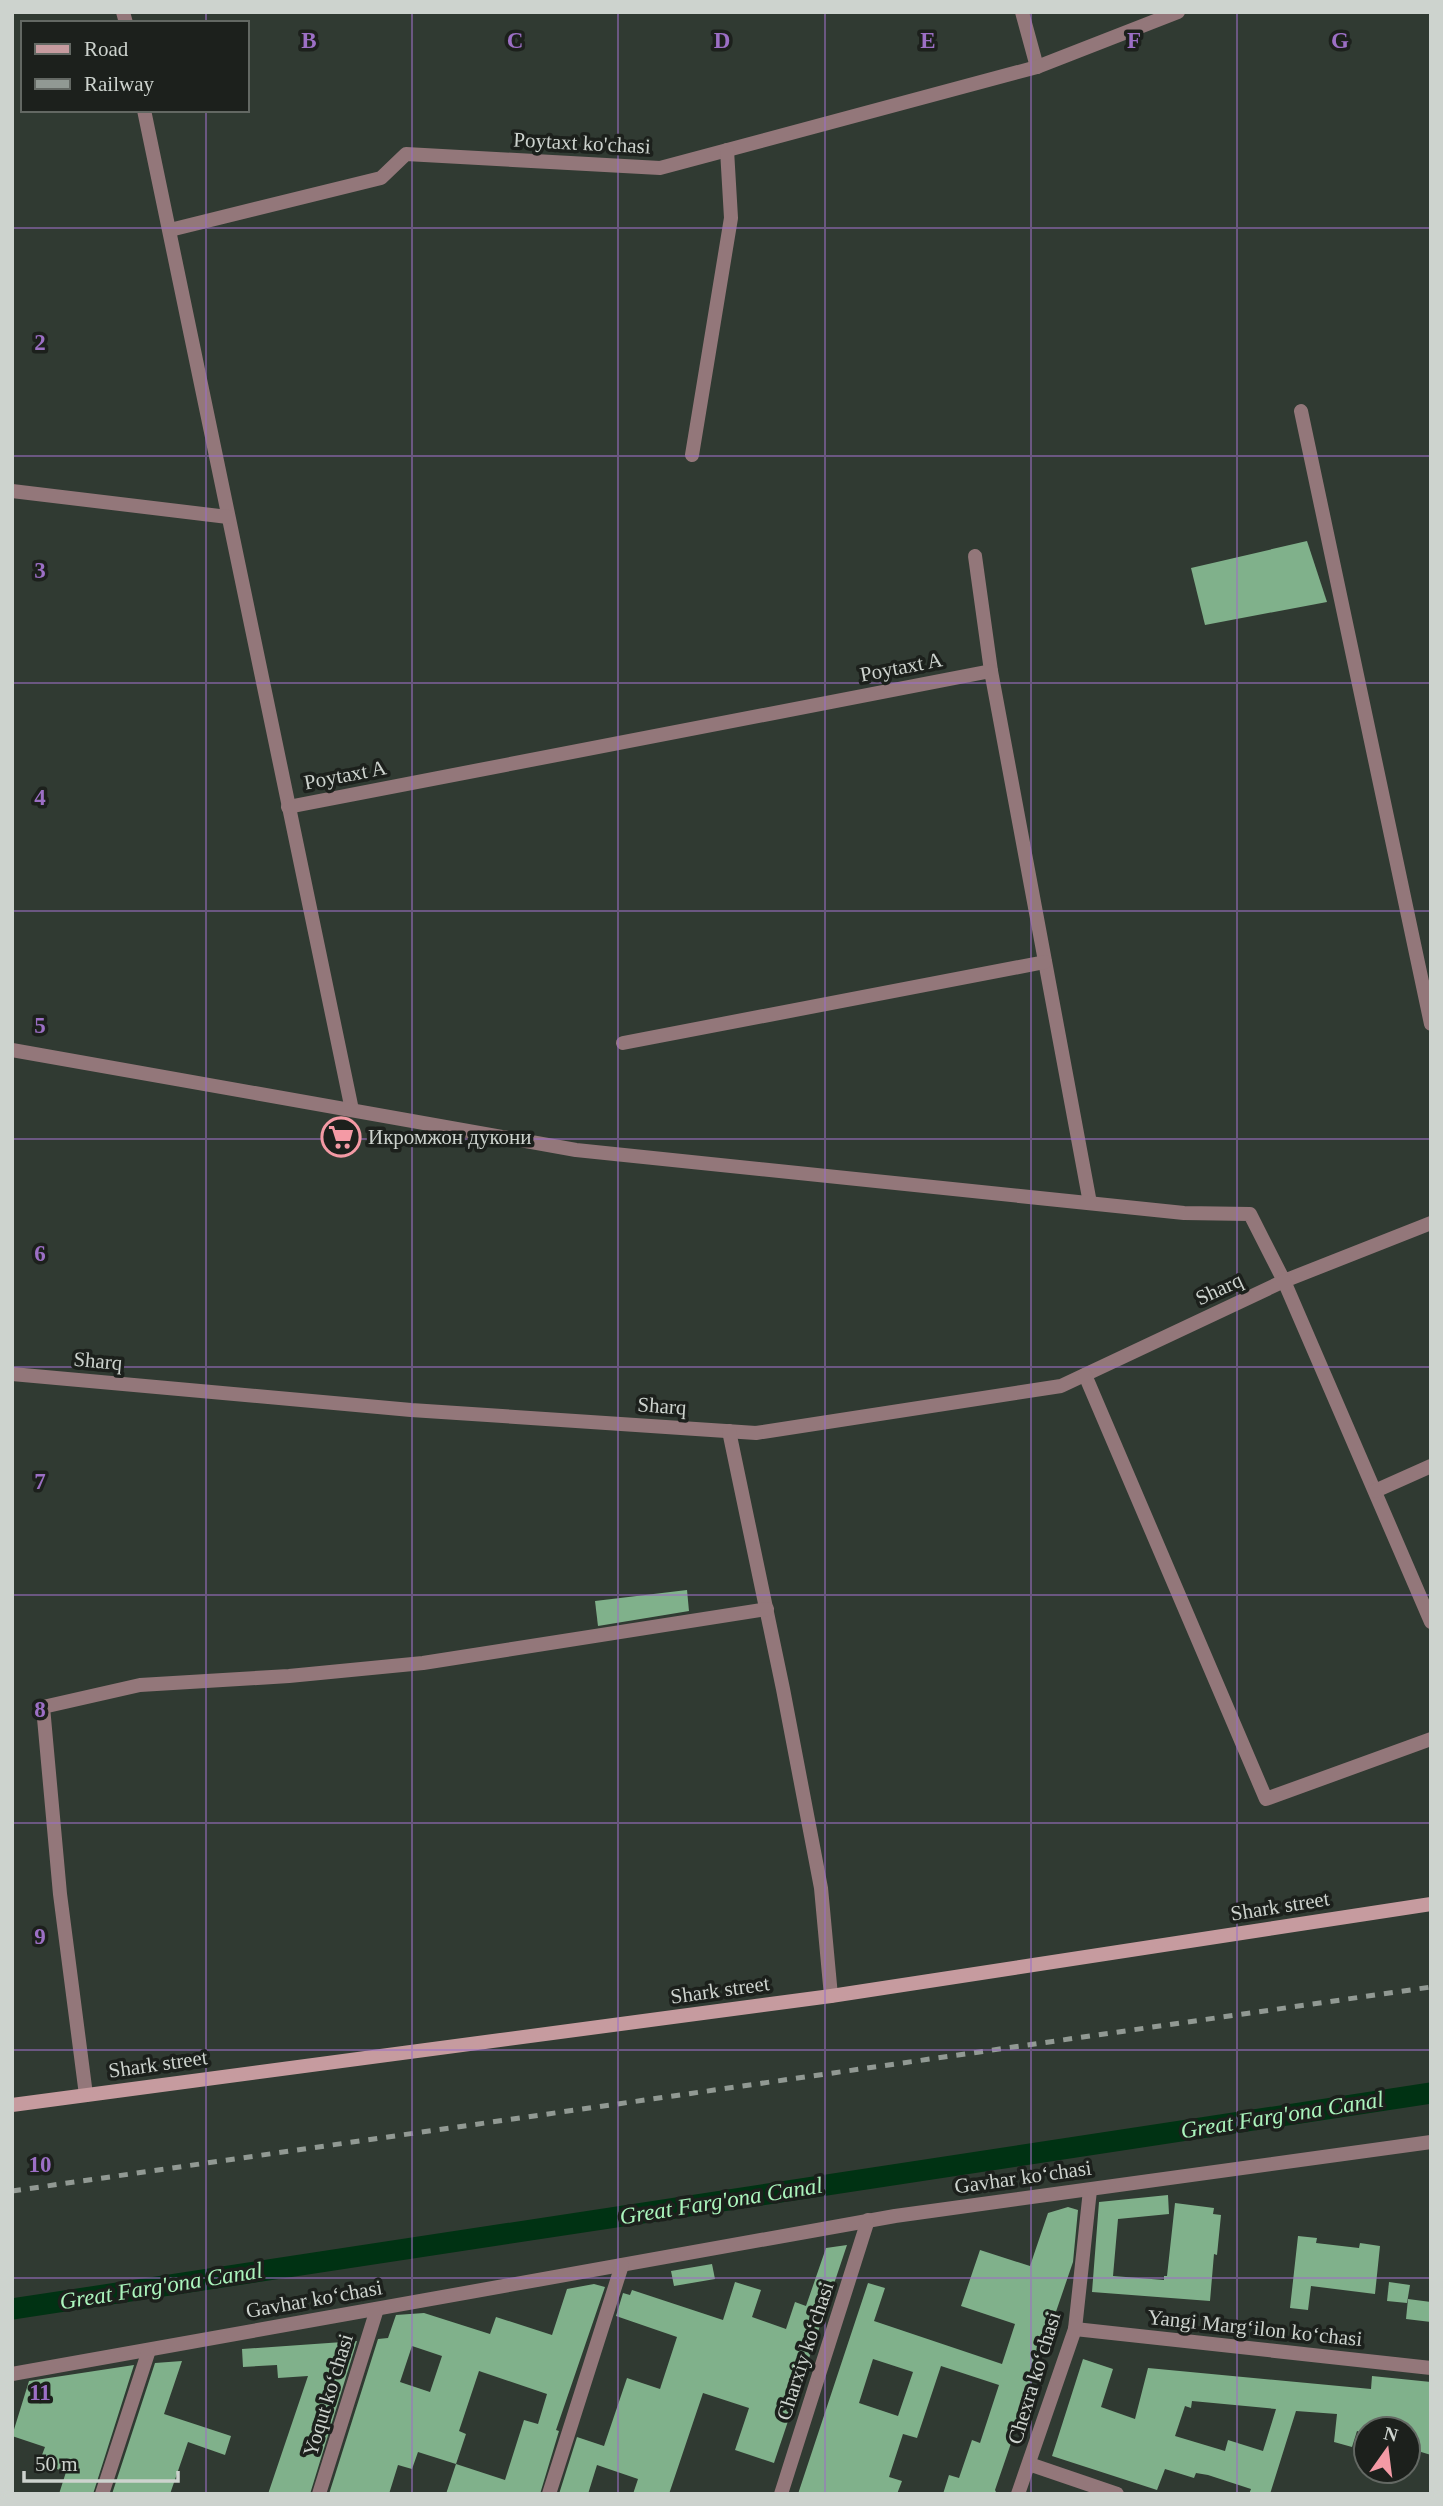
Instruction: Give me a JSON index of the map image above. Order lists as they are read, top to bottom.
{
  "streets": {
    "main road": ["Shark street"],
    "street": [
      "Poytaxt ko'chasi",
      "Poytaxt A",
      "Sharq",
      "Gavhar koʻchasi",
      "Yangi Margʻilon koʻchasi",
      "Charxiy koʻchasi",
      "Chexra koʻchasi",
      "Yoqut koʻchasi"
    ]
  },
  "crossings": [
    ["Gavhar koʻchasi", "Charxiy koʻchasi"],
    ["Gavhar koʻchasi", "Chexra koʻchasi"],
    ["Gavhar koʻchasi", "Yoqut koʻchasi"],
    ["Yangi Margʻilon koʻchasi", "Chexra koʻchasi"]
  ],
  "water": ["Great Farg'ona Canal"],
  "places": {
    "supermarket": ["Икромжон дукони"]
  },
  "legend": ["Road", "Railway"],
  "scale_bar": "50 m",
  "north": "top",
  "grid": {
    "columns": [
      "B",
      "C",
      "D",
      "E",
      "F",
      "G"
    ],
    "rows": [
      "2",
      "3",
      "4",
      "5",
      "6",
      "7",
      "8",
      "9",
      "10",
      "11"
    ]
  }
}
